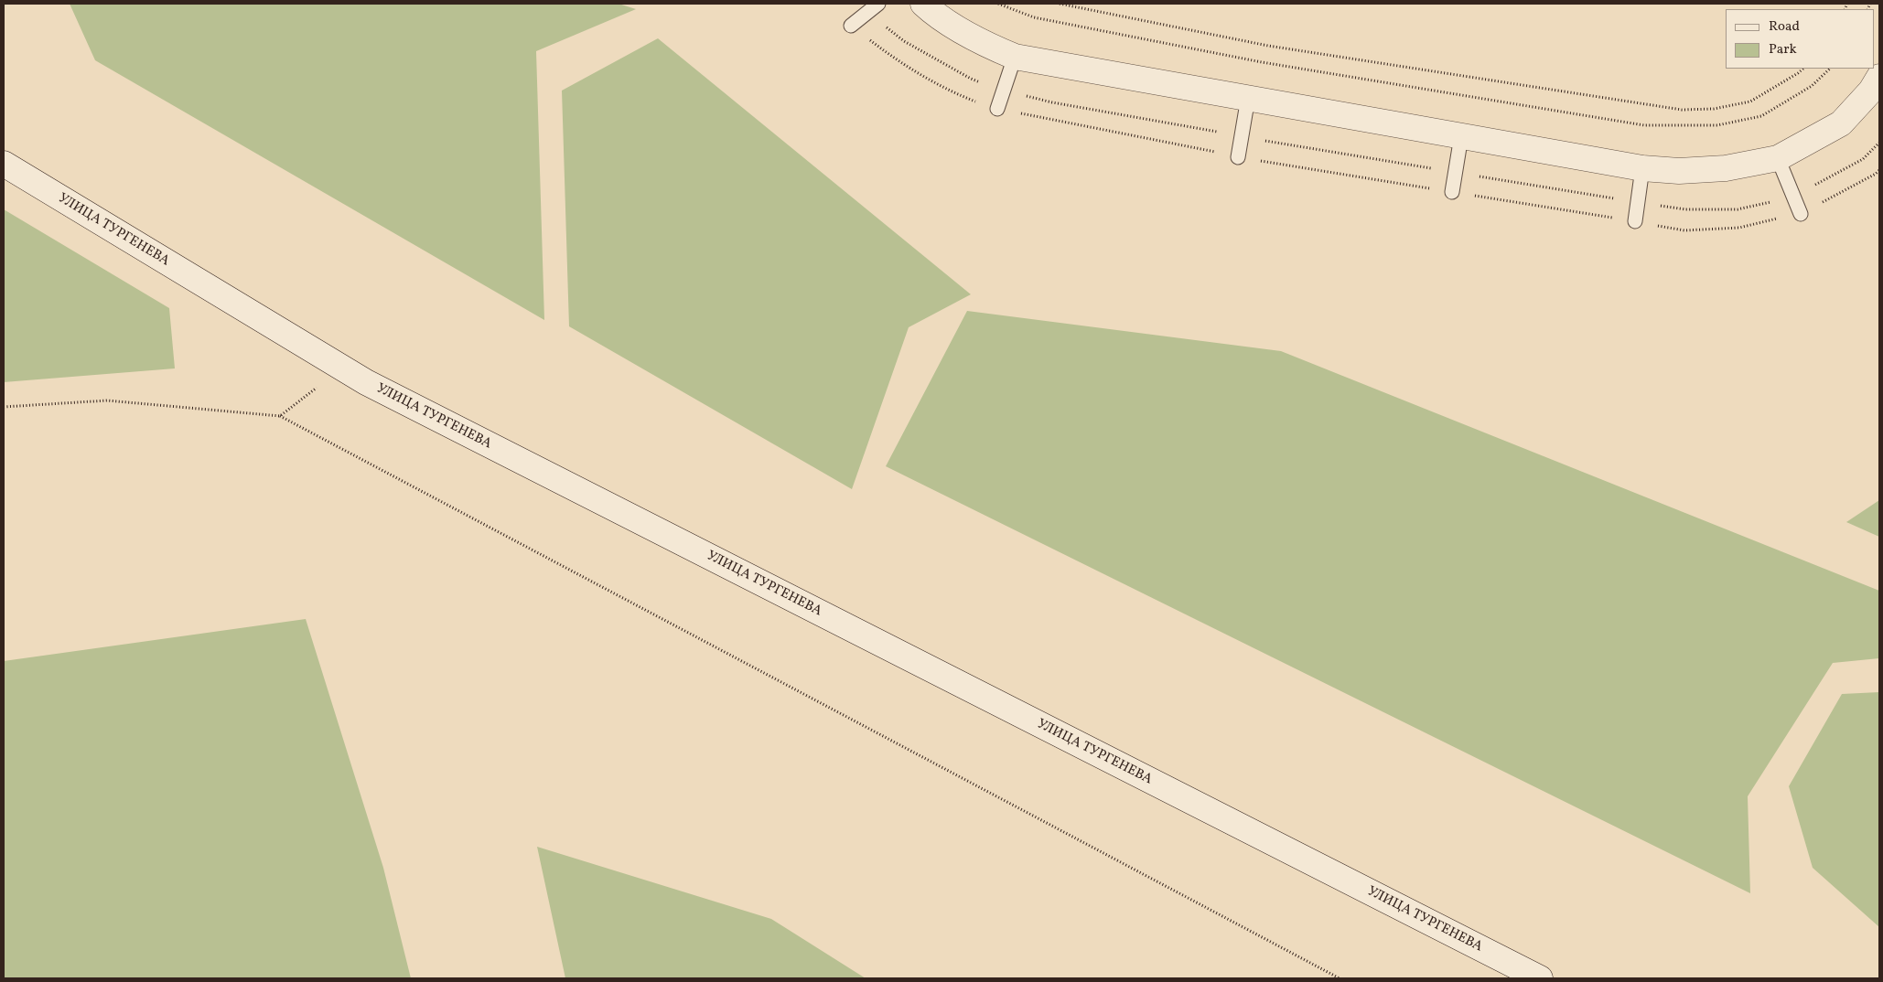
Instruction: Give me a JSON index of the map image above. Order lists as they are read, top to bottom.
{
  "streets": {
    "street": ["УЛИЦА ТУРГЕНЕВА"]
  },
  "legend": ["Road", "Park"]
}
